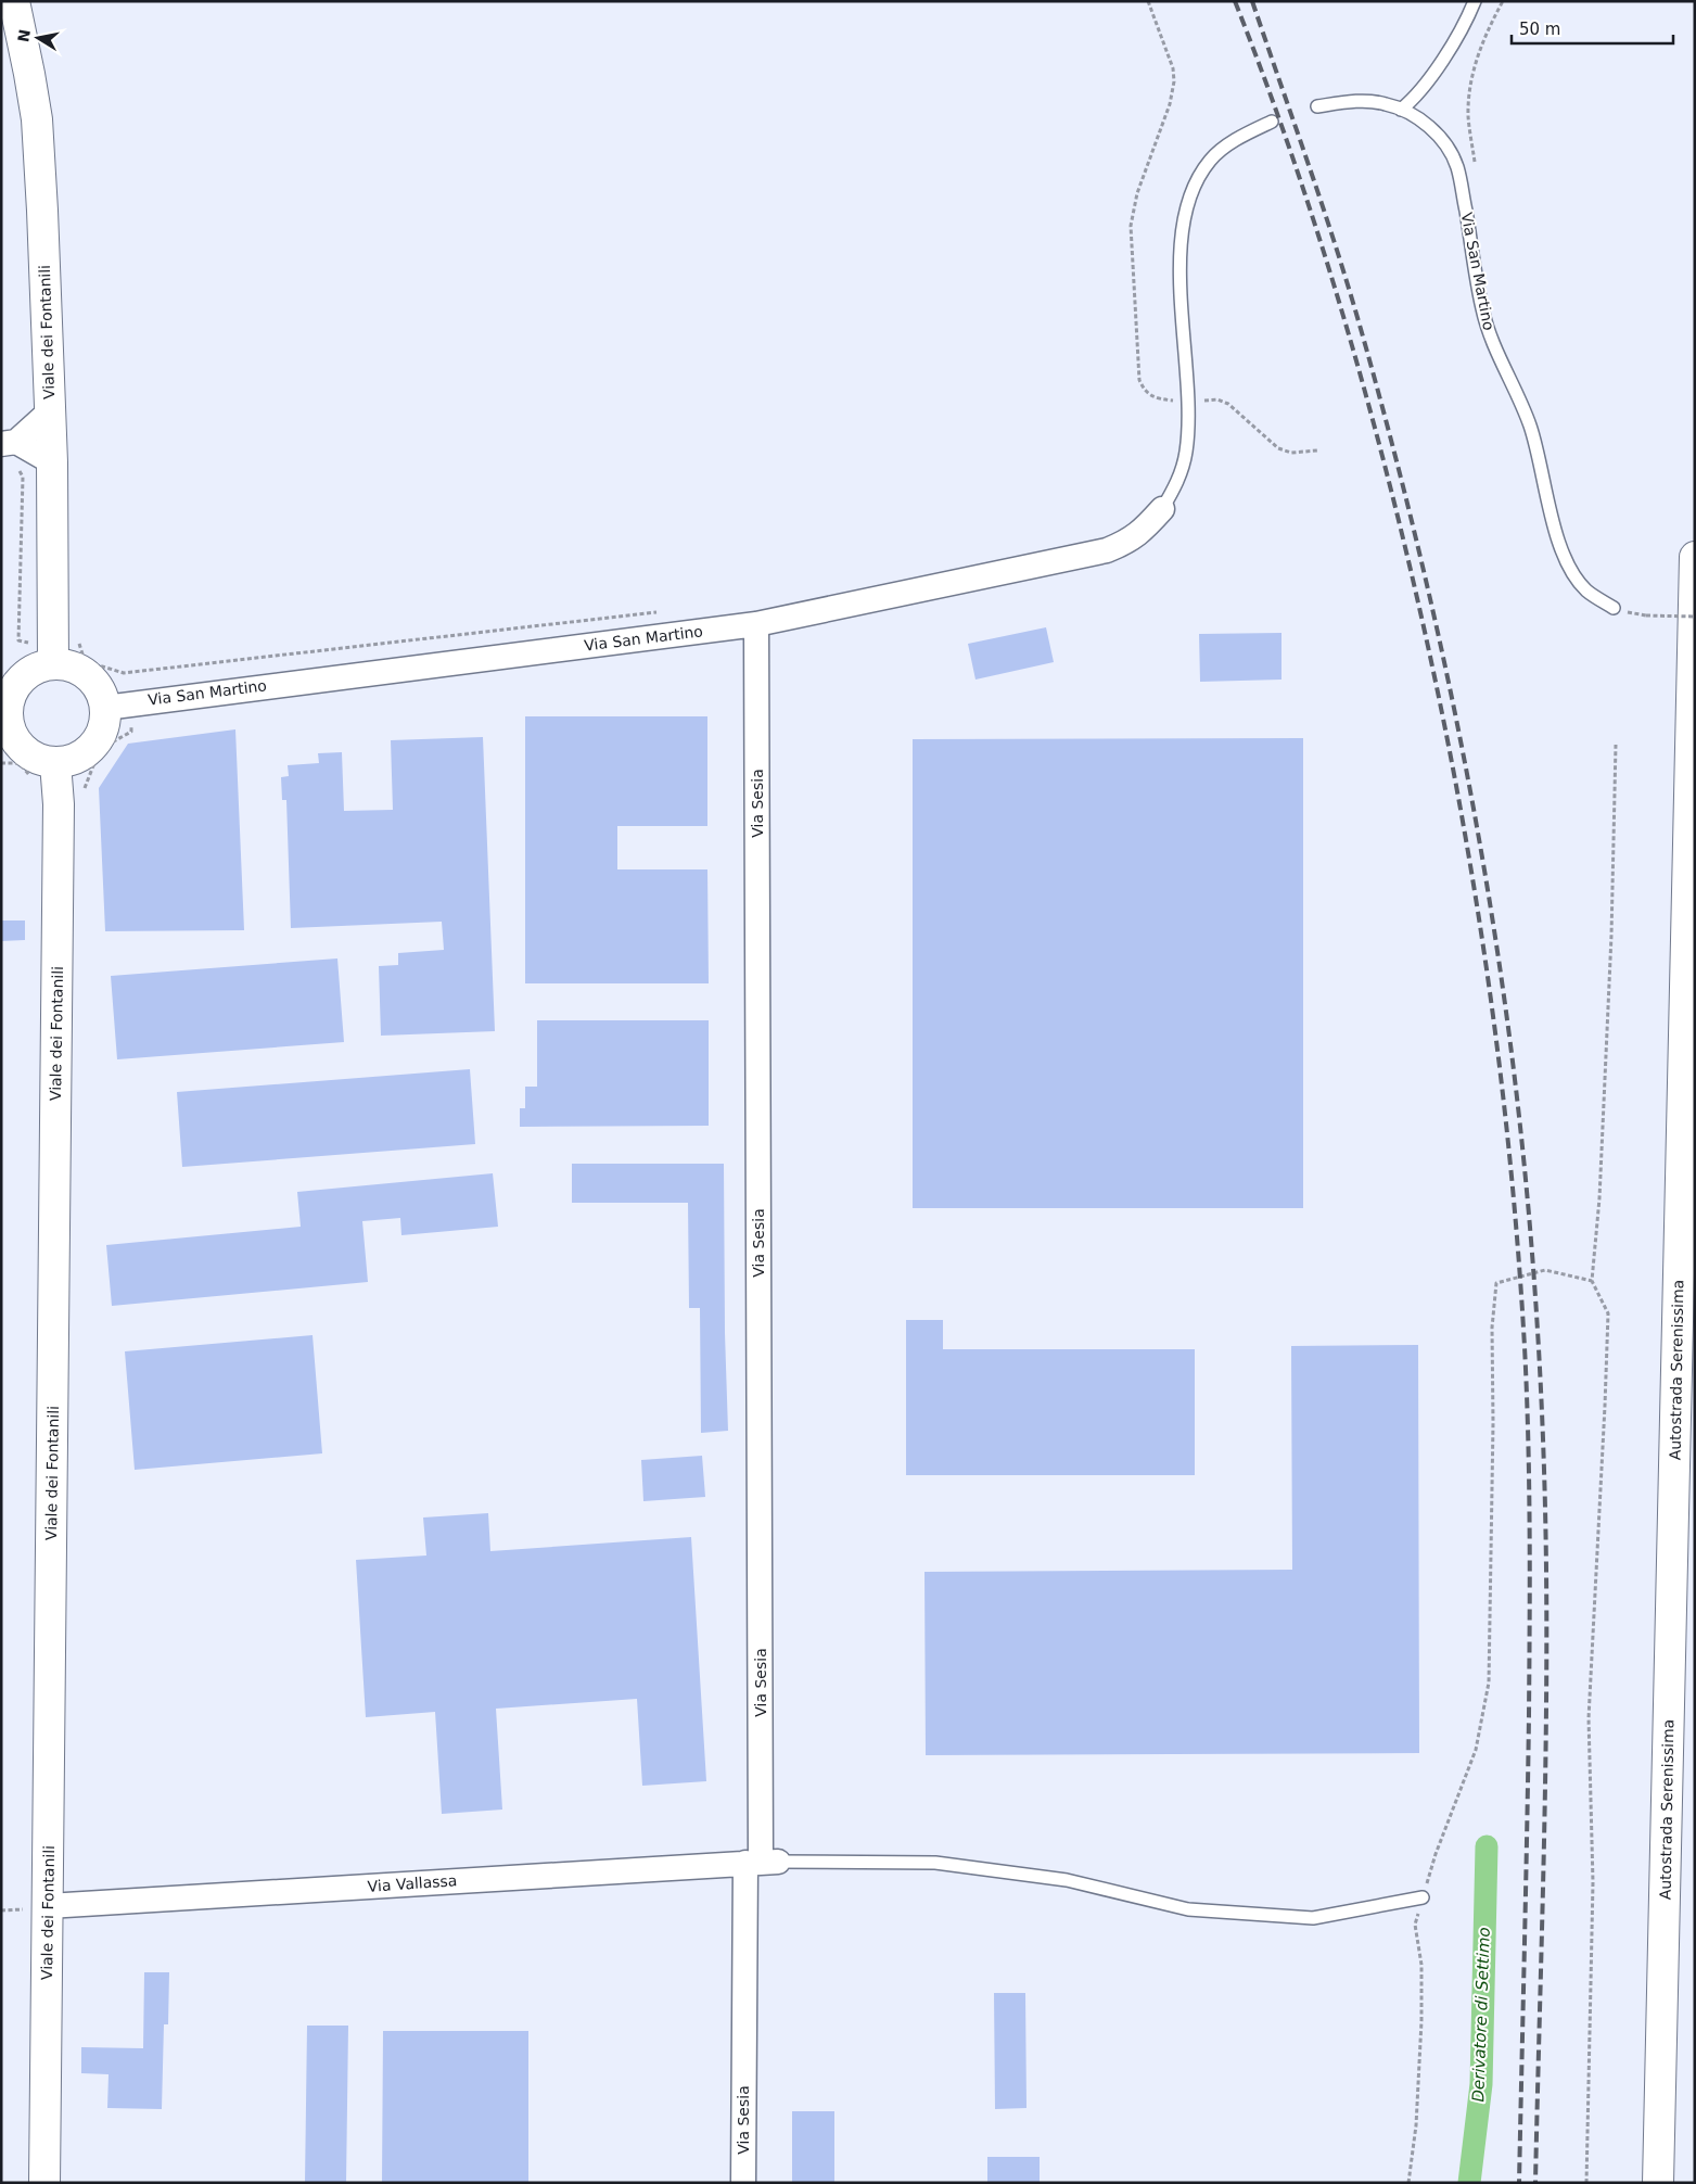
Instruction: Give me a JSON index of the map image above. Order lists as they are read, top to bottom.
{
  "streets": {
    "main road": ["Viale dei Fontanili", "Autostrada Serenissima"],
    "street": ["Via San Martino", "Via Sesia", "Via Vallassa"]
  },
  "crossings": [
    ["Via San Martino", "Viale dei Fontanili"],
    ["Via San Martino", "Via Sesia"],
    ["Viale dei Fontanili", "Via Vallassa"],
    ["Via Sesia", "Via Vallassa"]
  ],
  "water": ["Derivatore di Settimo"],
  "scale_bar": "50 m",
  "north": "left"
}
